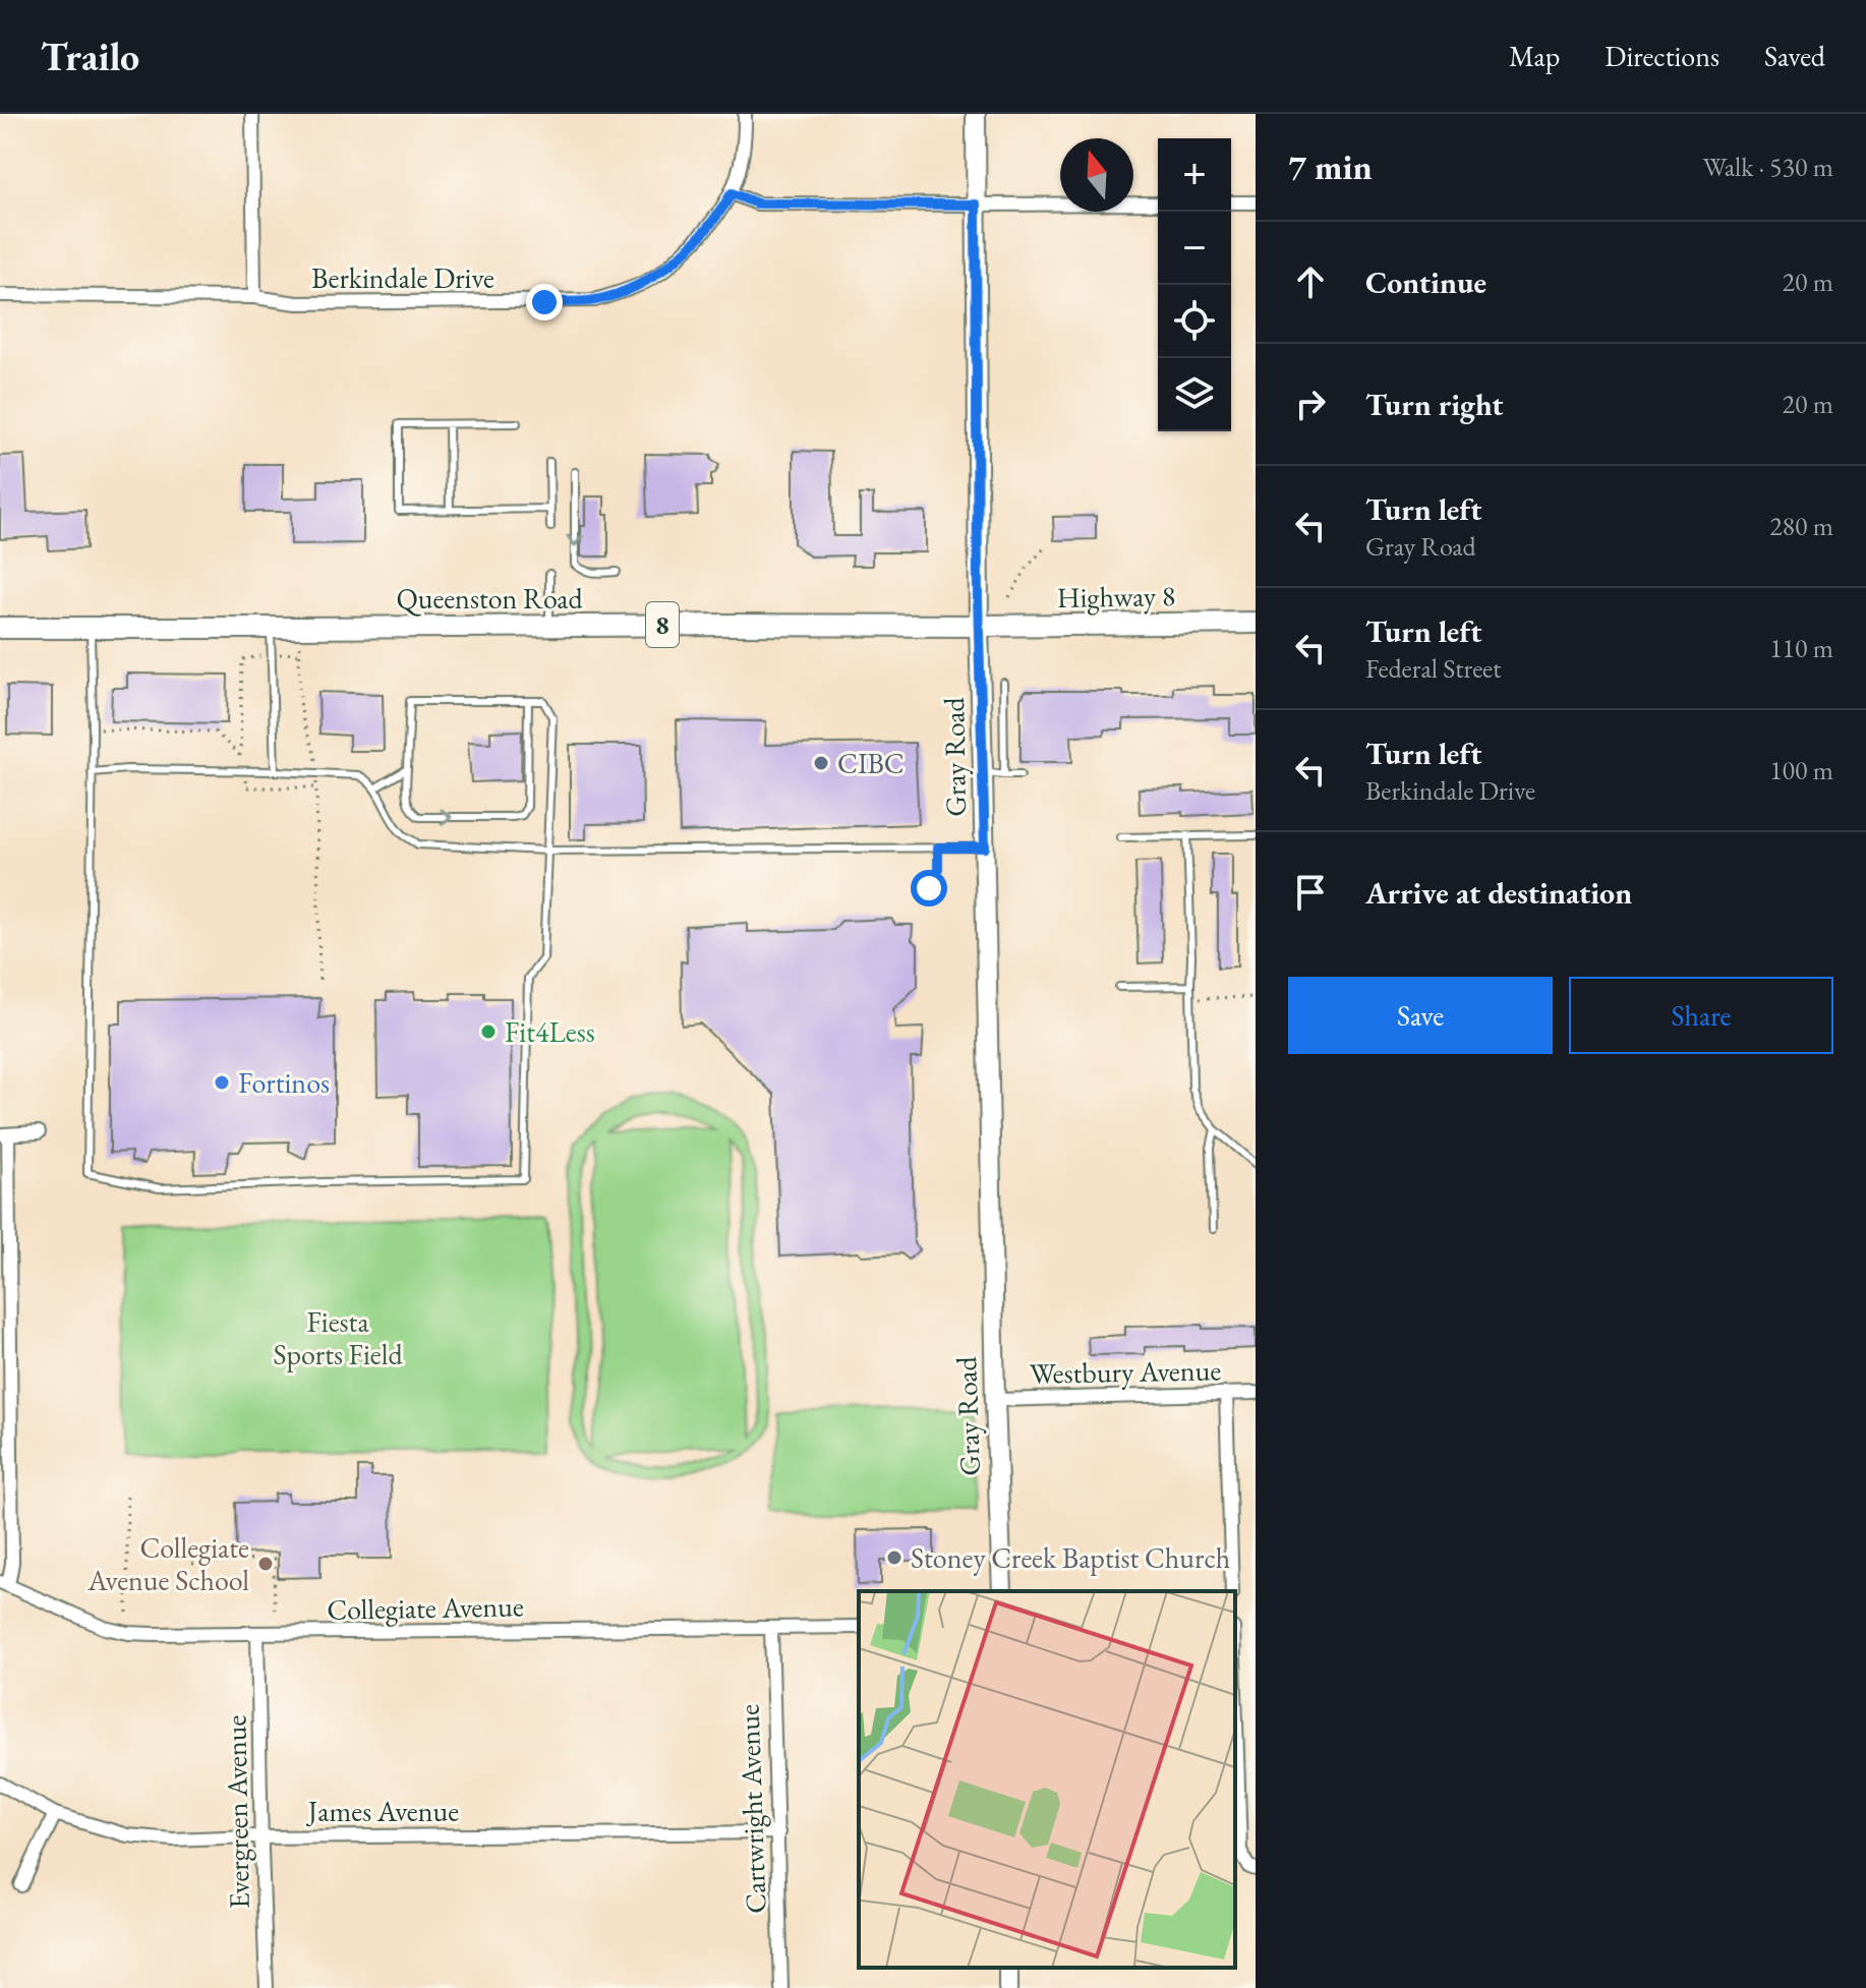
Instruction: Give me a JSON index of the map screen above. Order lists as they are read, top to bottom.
{
  "streets": {
    "main road": [
      "Highway 8",
      "Queenston Road",
      "8",
      "Gray Road"
    ],
    "street": [
      "Berkindale Drive",
      "Westbury Avenue",
      "Collegiate Avenue",
      "Cartwright Avenue",
      "James Avenue",
      "Evergreen Avenue"
    ]
  },
  "crossings": [
    ["Highway 8", "Queenston Road"],
    ["Highway 8", "Gray Road"],
    ["Queenston Road", "Gray Road"],
    ["Gray Road", "Westbury Avenue"],
    ["Collegiate Avenue", "Cartwright Avenue"],
    ["Collegiate Avenue", "Evergreen Avenue"],
    ["Cartwright Avenue", "James Avenue"],
    ["James Avenue", "Evergreen Avenue"]
  ],
  "parks": ["Fiesta Sports Field"],
  "places": [
    "CIBC",
    "Fit4Less",
    "Fortinos",
    "Stoney Creek Baptist Church",
    "Collegiate Avenue School"
  ],
  "north": "top",
  "page": {
    "header": "Trailo",
    "nav": ["Map", "Directions", "Saved"],
    "heading": ["7 min", "Walk · 530 m"],
    "map_buttons": ["+", "−"],
    "list": [
      ["Continue", "20 m"],
      ["Turn right", "20 m"],
      ["Turn left", "Gray Road", "280 m"],
      ["Turn left", "Federal Street", "110 m"],
      ["Turn left", "Berkindale Drive", "100 m"],
      "Arrive at destination"
    ],
    "buttons": ["Save", "Share"]
  }
}
